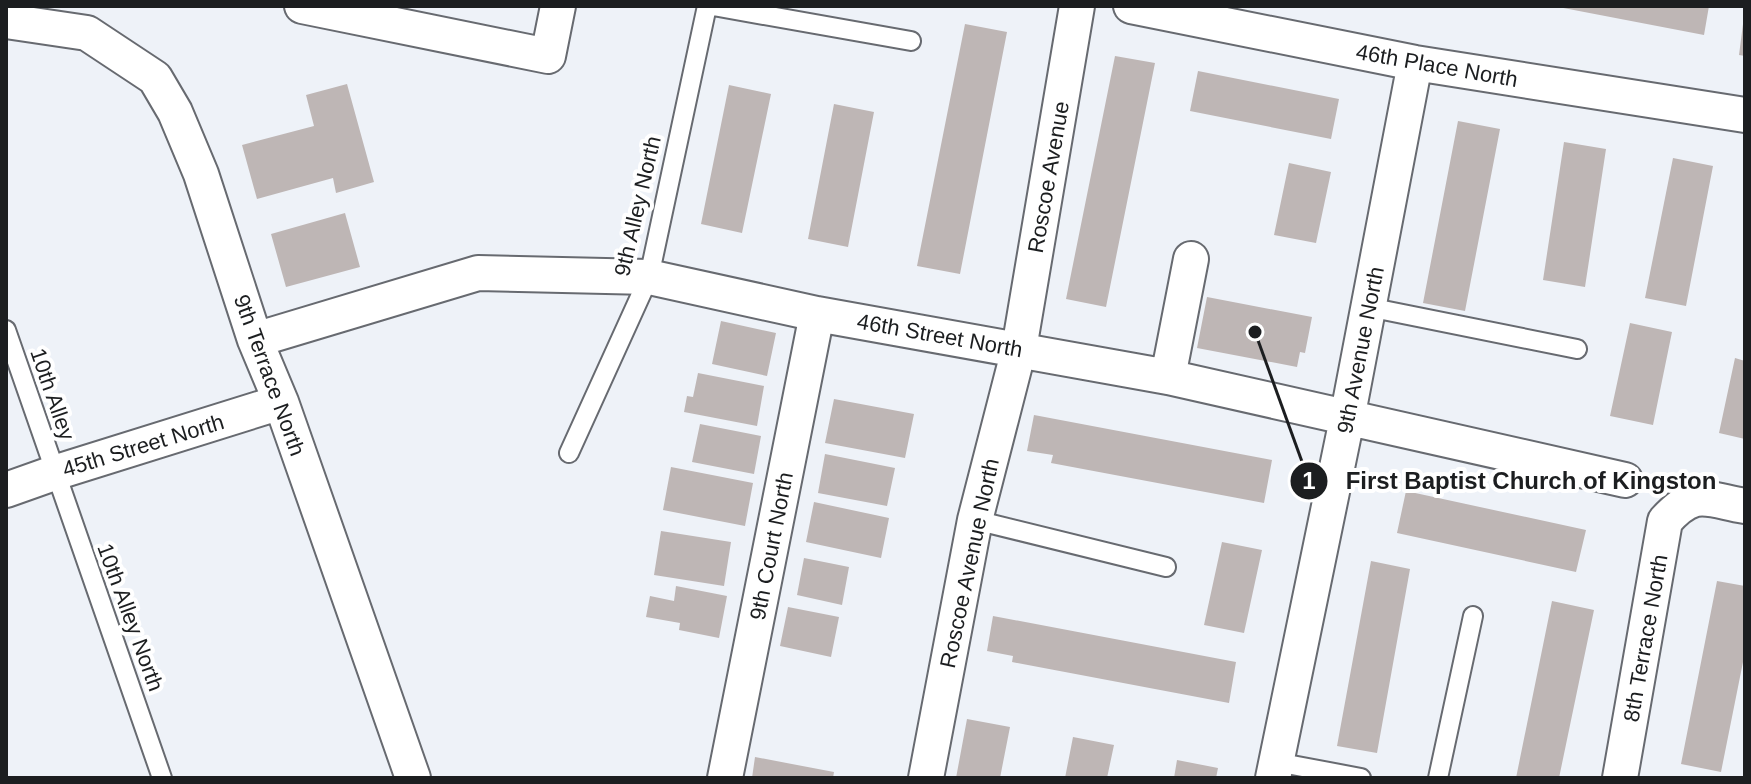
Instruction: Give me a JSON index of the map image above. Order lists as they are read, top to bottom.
{
  "streets": {
    "street": [
      "46th Place North",
      "Roscoe Avenue",
      "46th Street North",
      "9th Avenue North",
      "9th Terrace North",
      "45th Street North",
      "9th Court North",
      "Roscoe Avenue North",
      "8th Terrace North"
    ],
    "lane": ["9th Alley North", "10th Alley", "10th Alley North"]
  },
  "crossings": [
    ["46th Place North", "9th Avenue North"],
    ["Roscoe Avenue", "46th Street North"],
    ["Roscoe Avenue", "Roscoe Avenue North"],
    ["9th Alley North", "46th Street North"],
    ["46th Street North", "9th Avenue North"],
    ["46th Street North", "9th Terrace North"],
    ["46th Street North", "9th Court North"],
    ["46th Street North", "Roscoe Avenue North"],
    ["9th Terrace North", "45th Street North"],
    ["10th Alley", "45th Street North"],
    ["10th Alley", "10th Alley North"],
    ["45th Street North", "10th Alley North"]
  ],
  "places": ["First Baptist Church of Kingston"]
}
